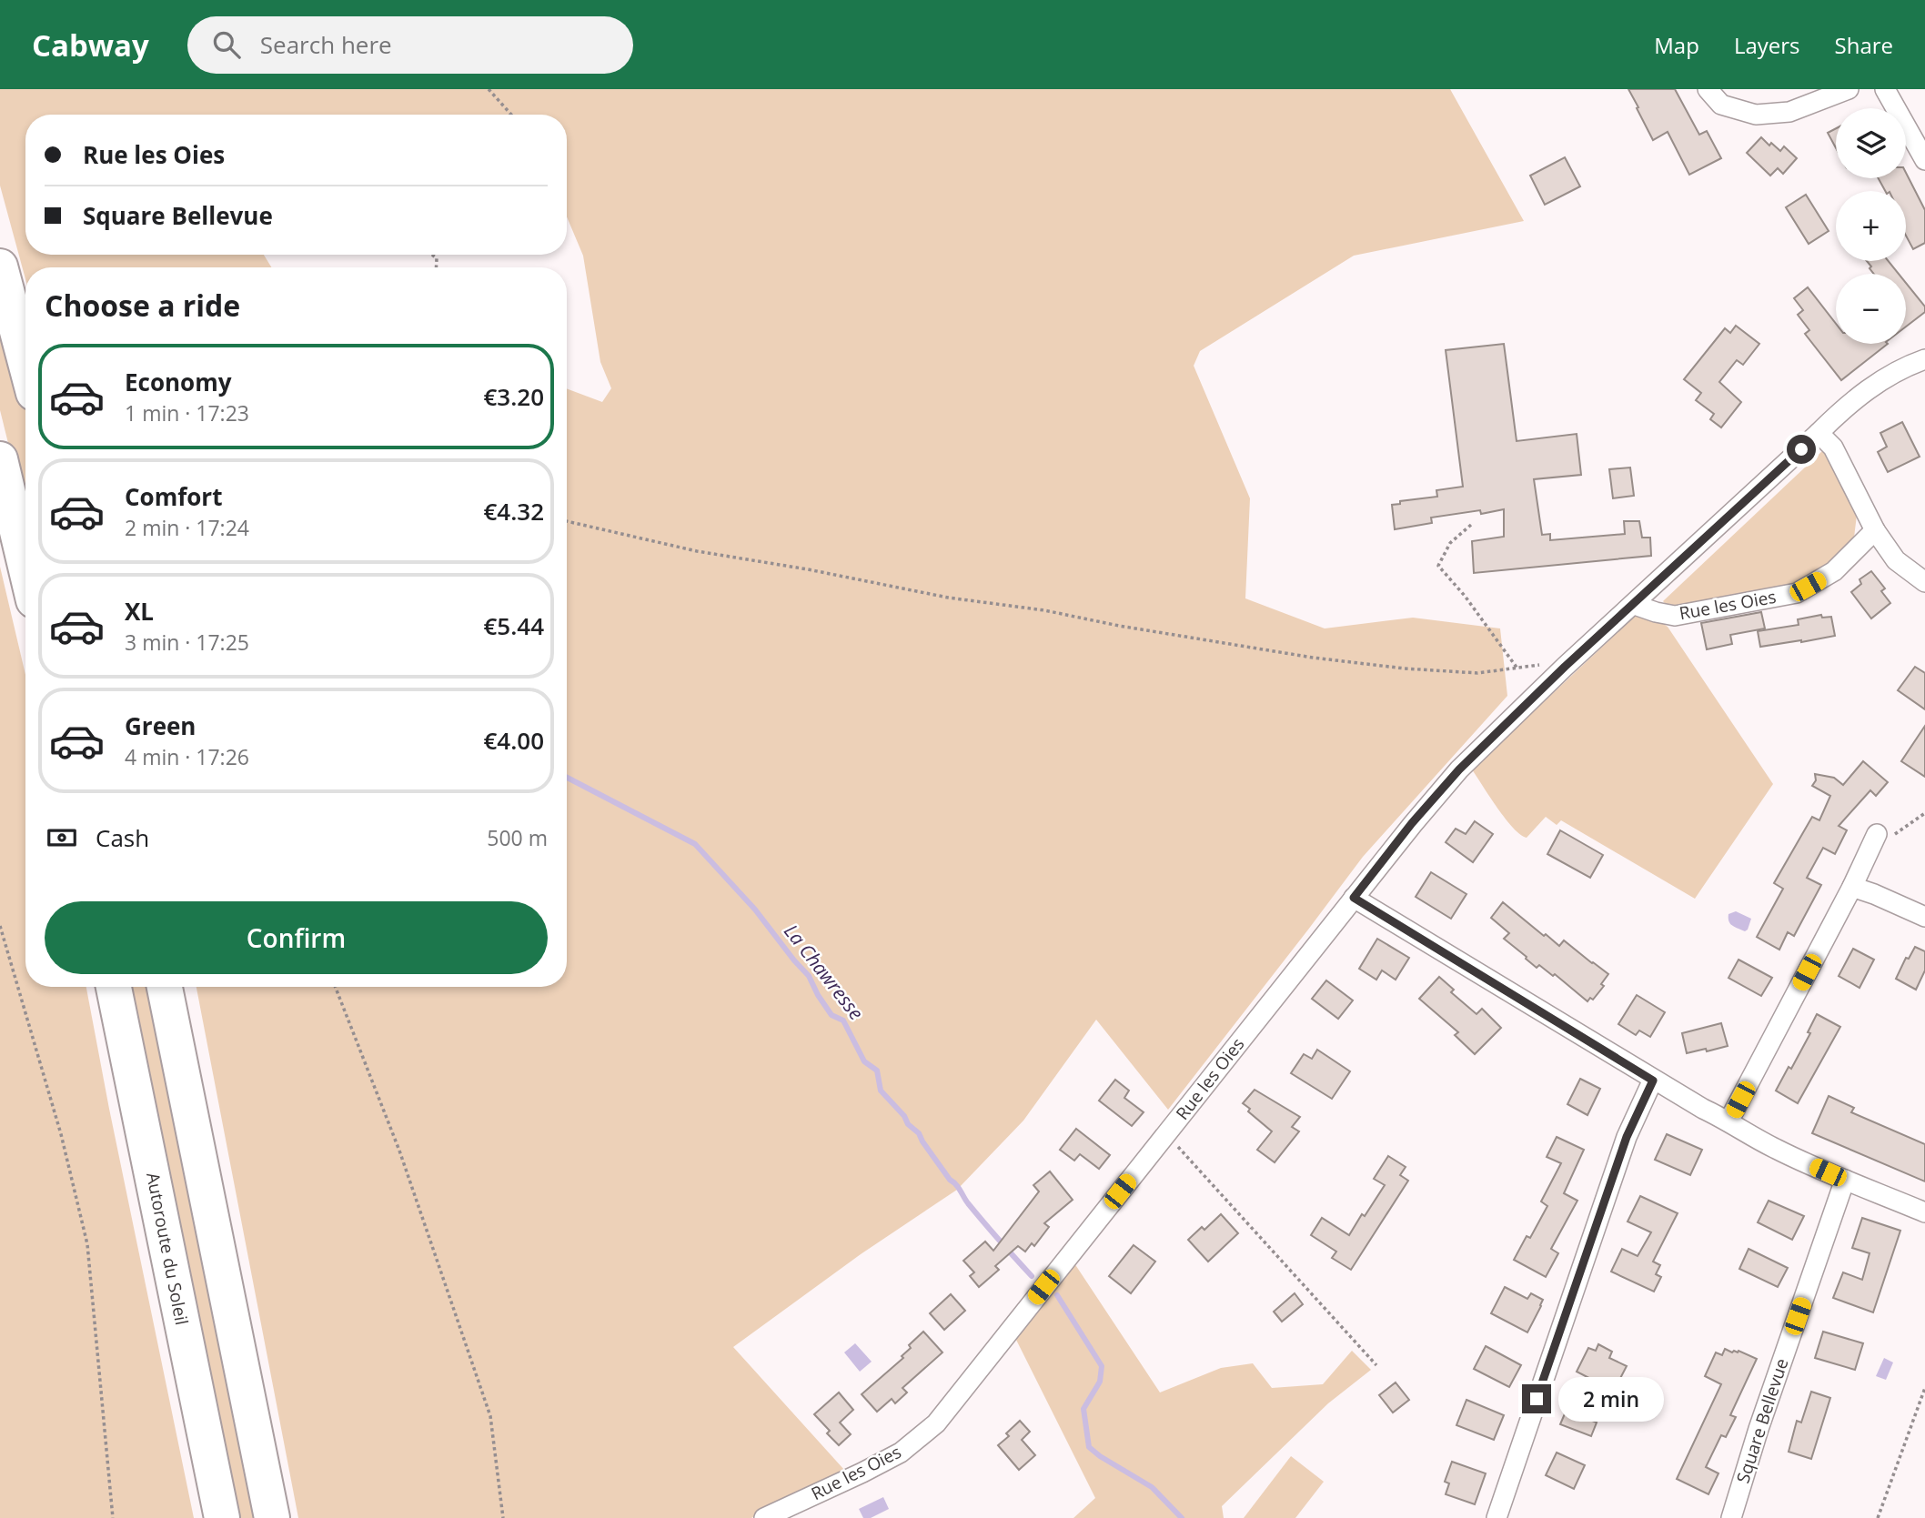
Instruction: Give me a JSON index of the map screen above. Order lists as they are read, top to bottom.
{
  "streets": {
    "highway": ["Autoroute du Soleil"],
    "street": ["Rue les Oies", "Square Bellevue"]
  },
  "water": ["La Chawresse"],
  "page": {
    "header": "Cabway",
    "search": "Search here",
    "nav": ["Map", "Layers", "Share"],
    "map_buttons": ["+", "−"],
    "banner": ["Rue les Oies", "Square Bellevue"],
    "heading": "Choose a ride",
    "list": [
      {
        "name": "Economy",
        "note": "1 min · 17:23",
        "value": "€3.20"
      },
      {
        "name": "Comfort",
        "note": "2 min · 17:24",
        "value": "€4.32"
      },
      {
        "name": "XL",
        "note": "3 min · 17:25",
        "value": "€5.44"
      },
      {
        "name": "Green",
        "note": "4 min · 17:26",
        "value": "€4.00"
      }
    ],
    "pay": ["Cash", "500 m"],
    "buttons": "Confirm",
    "bubble": "2 min"
  }
}
